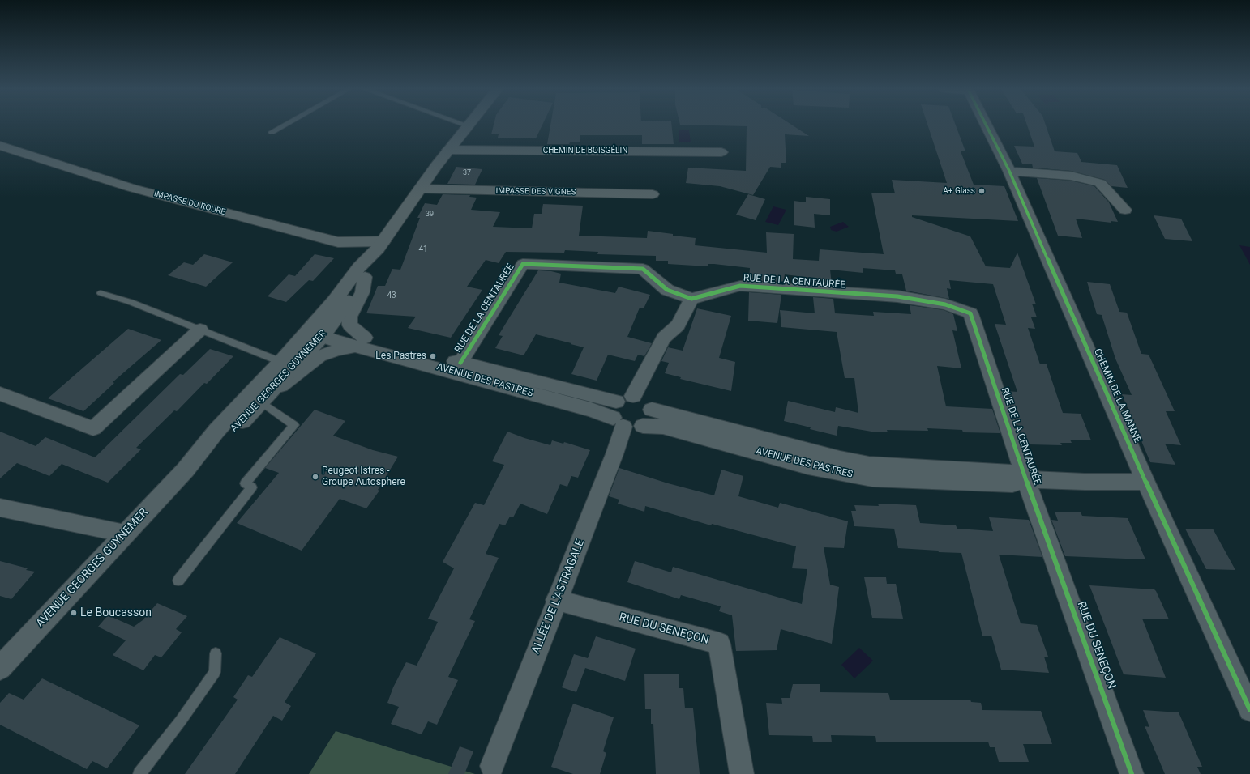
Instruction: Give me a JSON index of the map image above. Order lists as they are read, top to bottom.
{
  "streets": {
    "main road": ["AVENUE GEORGES GUYNEMER"],
    "street": [
      "CHEMIN DE BOISGÉLIN",
      "IMPASSE DES VIGNES",
      "IMPASSE DU ROURE",
      "RUE DE LA CENTAURÉE",
      "AVENUE DES PASTRES",
      "CHEMIN DE LA MANNE",
      "ALLÉE DE L'ASTRAGALE",
      "RUE DU SENEÇON"
    ]
  },
  "crossings": [
    ["CHEMIN DE BOISGÉLIN", "AVENUE GEORGES GUYNEMER"],
    ["IMPASSE DES VIGNES", "AVENUE GEORGES GUYNEMER"],
    ["IMPASSE DU ROURE", "AVENUE GEORGES GUYNEMER"],
    ["RUE DE LA CENTAURÉE", "AVENUE DES PASTRES"],
    ["RUE DE LA CENTAURÉE", "RUE DU SENEÇON"],
    ["AVENUE DES PASTRES", "AVENUE GEORGES GUYNEMER"],
    ["AVENUE DES PASTRES", "CHEMIN DE LA MANNE"],
    ["AVENUE DES PASTRES", "ALLÉE DE L'ASTRAGALE"],
    ["ALLÉE DE L'ASTRAGALE", "RUE DU SENEÇON"]
  ],
  "places": [
    "A+ Glass",
    "Les Pastres",
    "Peugeot Istres - Groupe Autosphere",
    "Le Boucasson"
  ],
  "house_numbers": [
    "37",
    "39",
    "41",
    "43"
  ]
}
